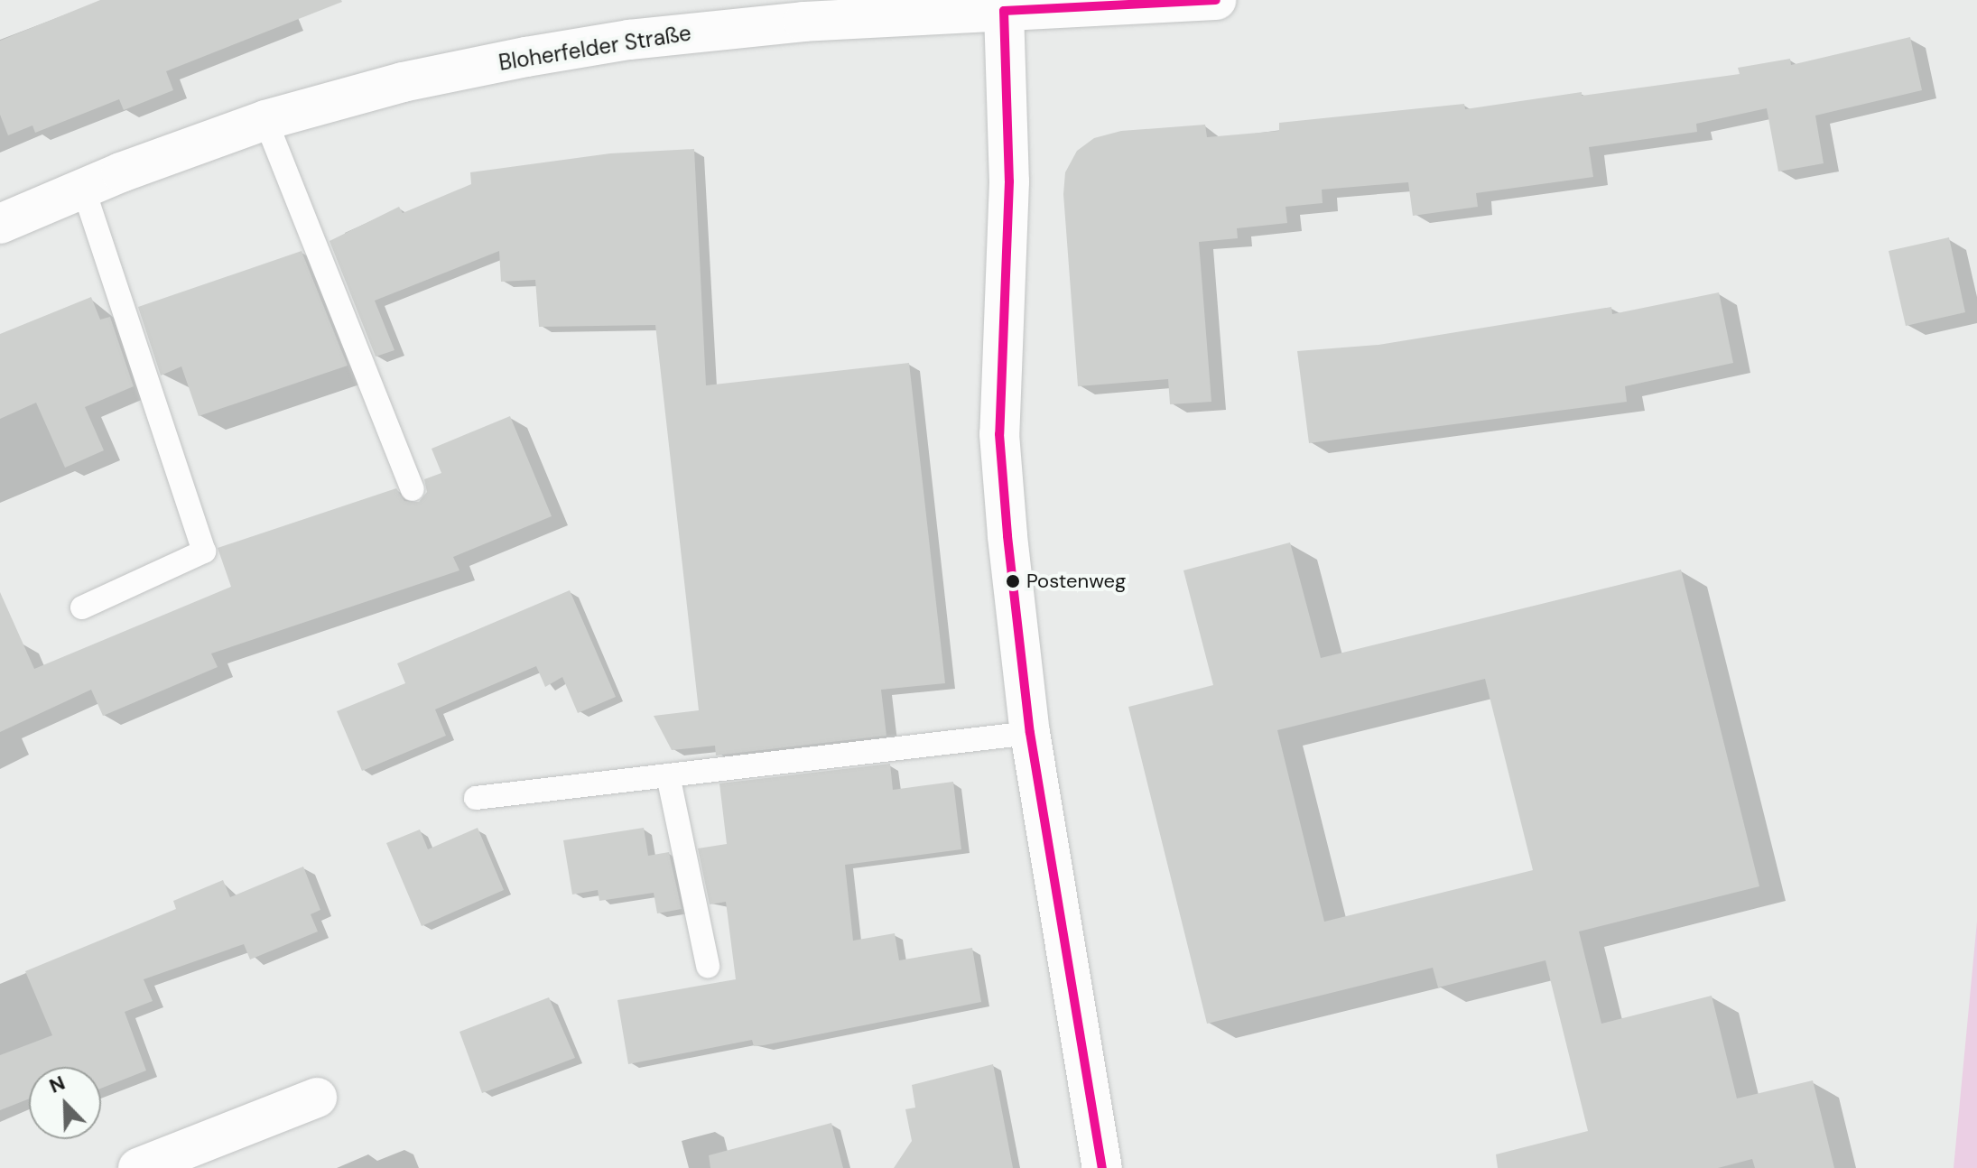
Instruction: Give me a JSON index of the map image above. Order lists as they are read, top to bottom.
{
  "streets": {
    "street": ["Bloherfelder Straße"]
  },
  "places": ["Postenweg"],
  "north": "top left"
}
